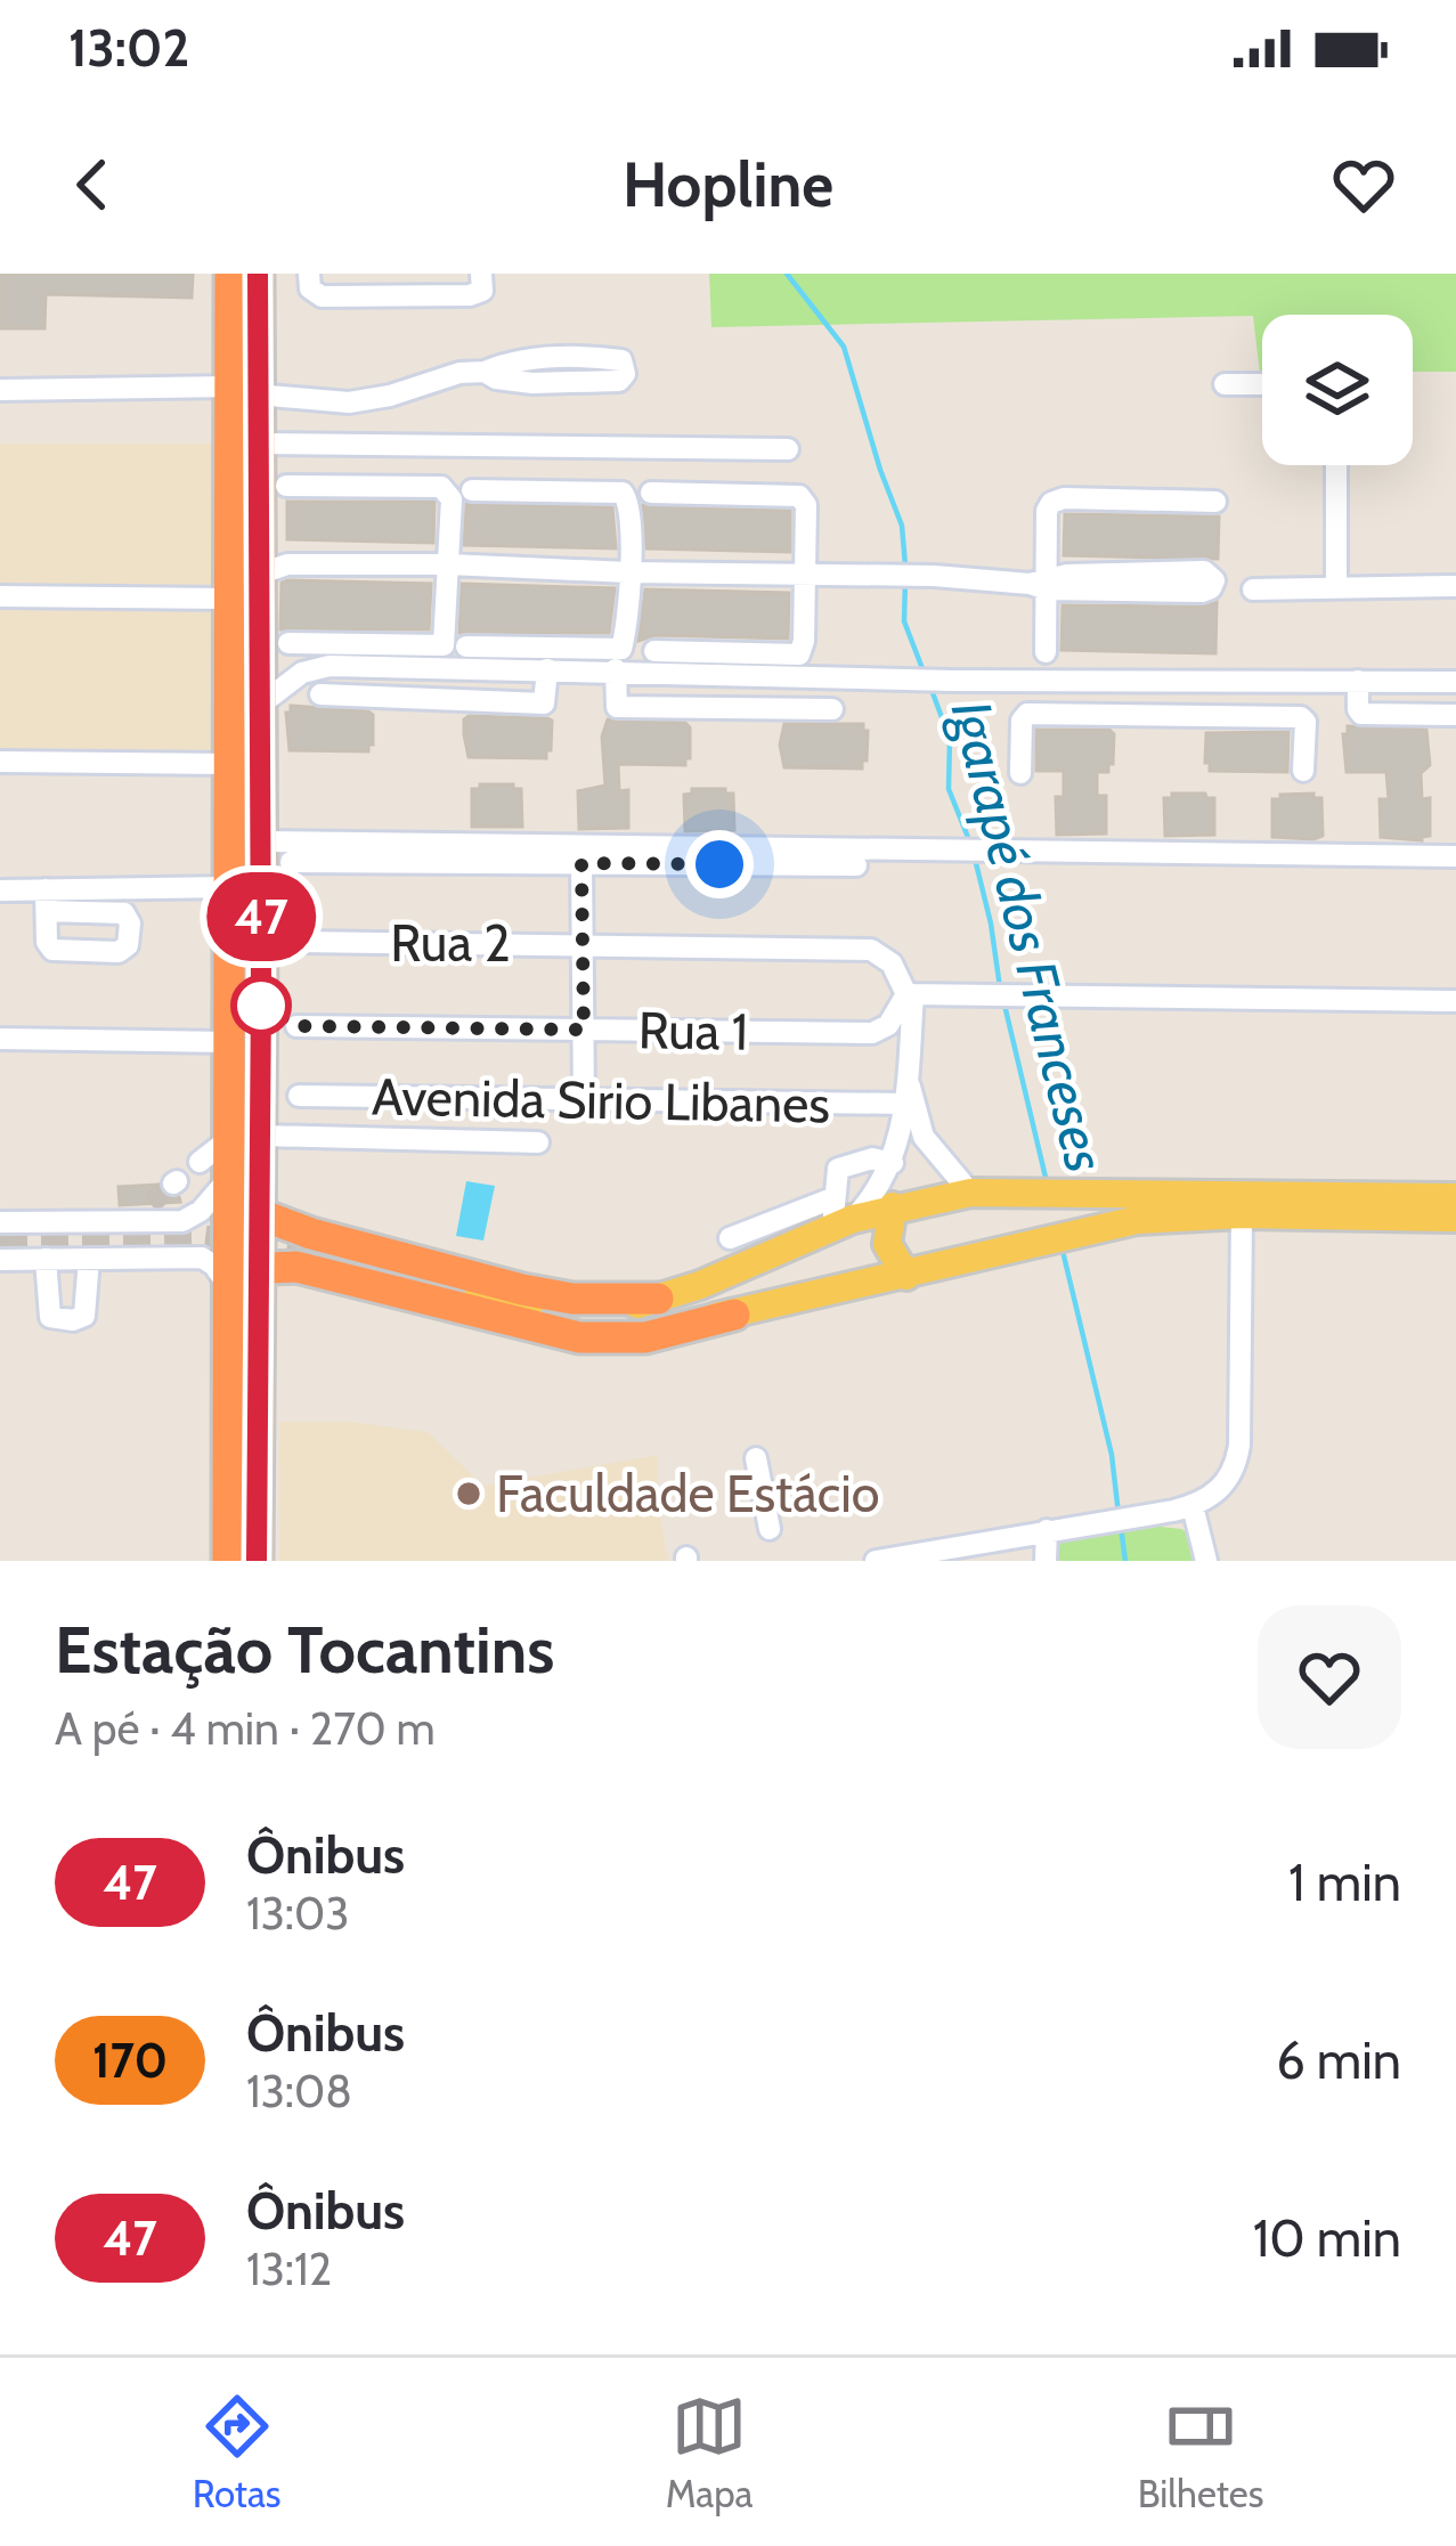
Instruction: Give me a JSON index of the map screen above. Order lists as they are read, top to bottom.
{
  "streets": {
    "street": ["Rua 2", "Rua 1", "Avenida Sirio Libanes"]
  },
  "crossings": [
    ["Rua 2", "Rua 1"]
  ],
  "water": ["Igarapé dos Franceses"],
  "places": ["Faculdade Estácio"],
  "lines": ["bus line 47"],
  "page": {
    "status": "13:02",
    "header": "Hopline",
    "on_map": "47",
    "heading": ["Estação Tocantins", "A pé · 4 min · 270 m"],
    "list": [
      {
        "mark": "47",
        "name": "Ônibus",
        "note": "13:03",
        "value": "1 min"
      },
      {
        "mark": "170",
        "name": "Ônibus",
        "note": "13:08",
        "value": "6 min"
      },
      {
        "mark": "47",
        "name": "Ônibus",
        "note": "13:12",
        "value": "10 min"
      }
    ],
    "tabs": ["Rotas", "Mapa", "Bilhetes"]
  }
}
